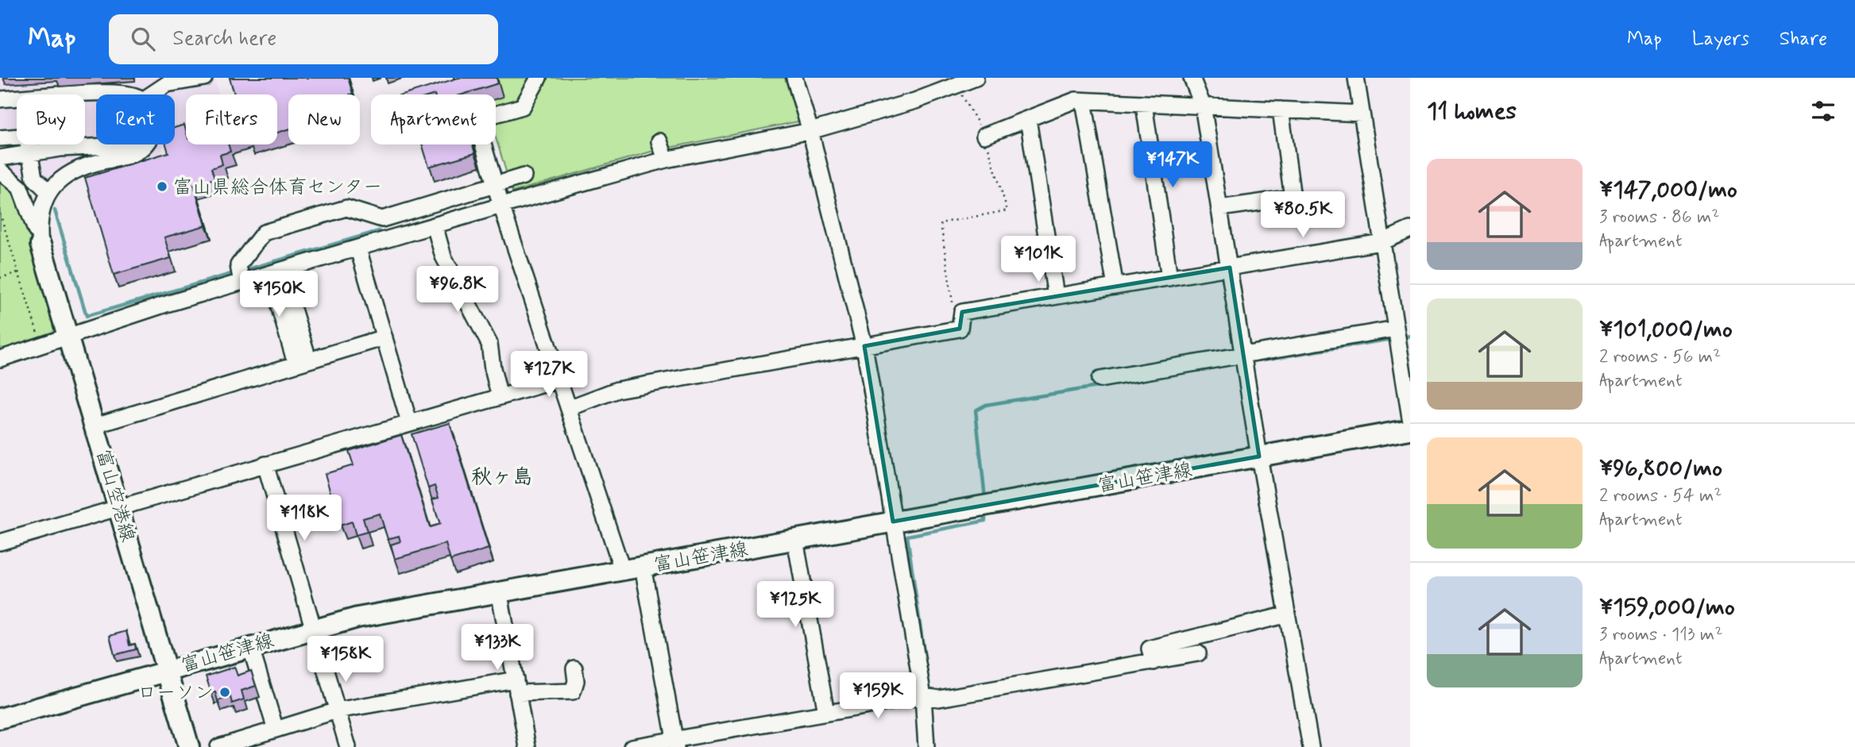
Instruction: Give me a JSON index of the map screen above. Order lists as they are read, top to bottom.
{
  "streets": {
    "main road": ["富山笹津線", "富山空港線"]
  },
  "crossings": [
    ["富山笹津線", "富山空港線"]
  ],
  "districts": ["秋ヶ島"],
  "places": ["富山県総合体育センター", "ローソン"],
  "page": {
    "header": "Map",
    "search": "Search here",
    "nav": ["Map", "Layers", "Share"],
    "heading": "11 homes",
    "chip": [
      "Buy",
      "Rent",
      "Filters",
      "New",
      "Apartment"
    ],
    "price": [
      "¥147K",
      "¥80.5K",
      "¥101K",
      "¥96.8K",
      "¥150K",
      "¥127K",
      "¥118K",
      "¥125K",
      "¥133K",
      "¥158K",
      "¥159K"
    ],
    "list": [
      {
        "name": "¥147,000/mo",
        "note": "3 rooms · 86 m² · Apartment"
      },
      {
        "name": "¥101,000/mo",
        "note": "2 rooms · 56 m² · Apartment"
      },
      {
        "name": "¥96,800/mo",
        "note": "2 rooms · 54 m² · Apartment"
      },
      {
        "name": "¥159,000/mo",
        "note": "3 rooms · 113 m² · Apartment"
      }
    ]
  }
}
